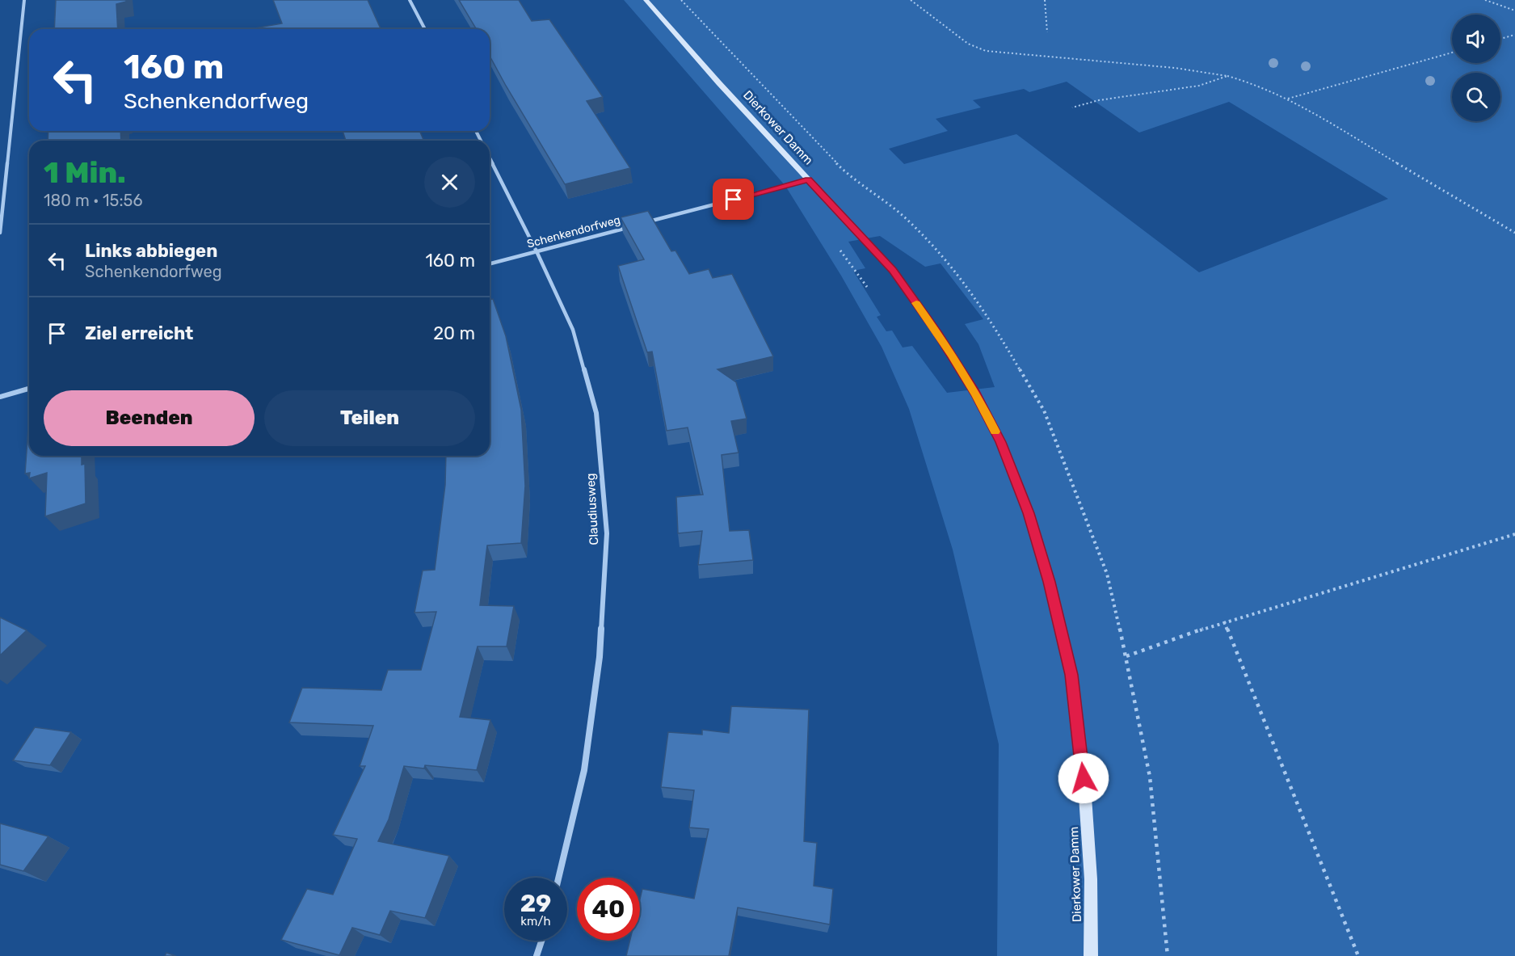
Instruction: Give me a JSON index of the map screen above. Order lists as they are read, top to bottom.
{
  "streets": {
    "street": ["Dierkower Damm", "Schenkendorfweg", "Claudiusweg"]
  },
  "crossings": [
    ["Dierkower Damm", "Schenkendorfweg"],
    ["Schenkendorfweg", "Claudiusweg"]
  ],
  "page": {
    "turn": ["160 m", "Schenkendorfweg"],
    "heading": ["1 Min.", "180 m · 15:56"],
    "list": [
      {
        "name": "Links abbiegen",
        "note": "Schenkendorfweg",
        "value": "160 m"
      },
      {
        "name": "Ziel erreicht",
        "value": "20 m"
      }
    ],
    "buttons": ["Beenden", "Teilen"],
    "speed": "29 km/h",
    "limit": "40"
  }
}
